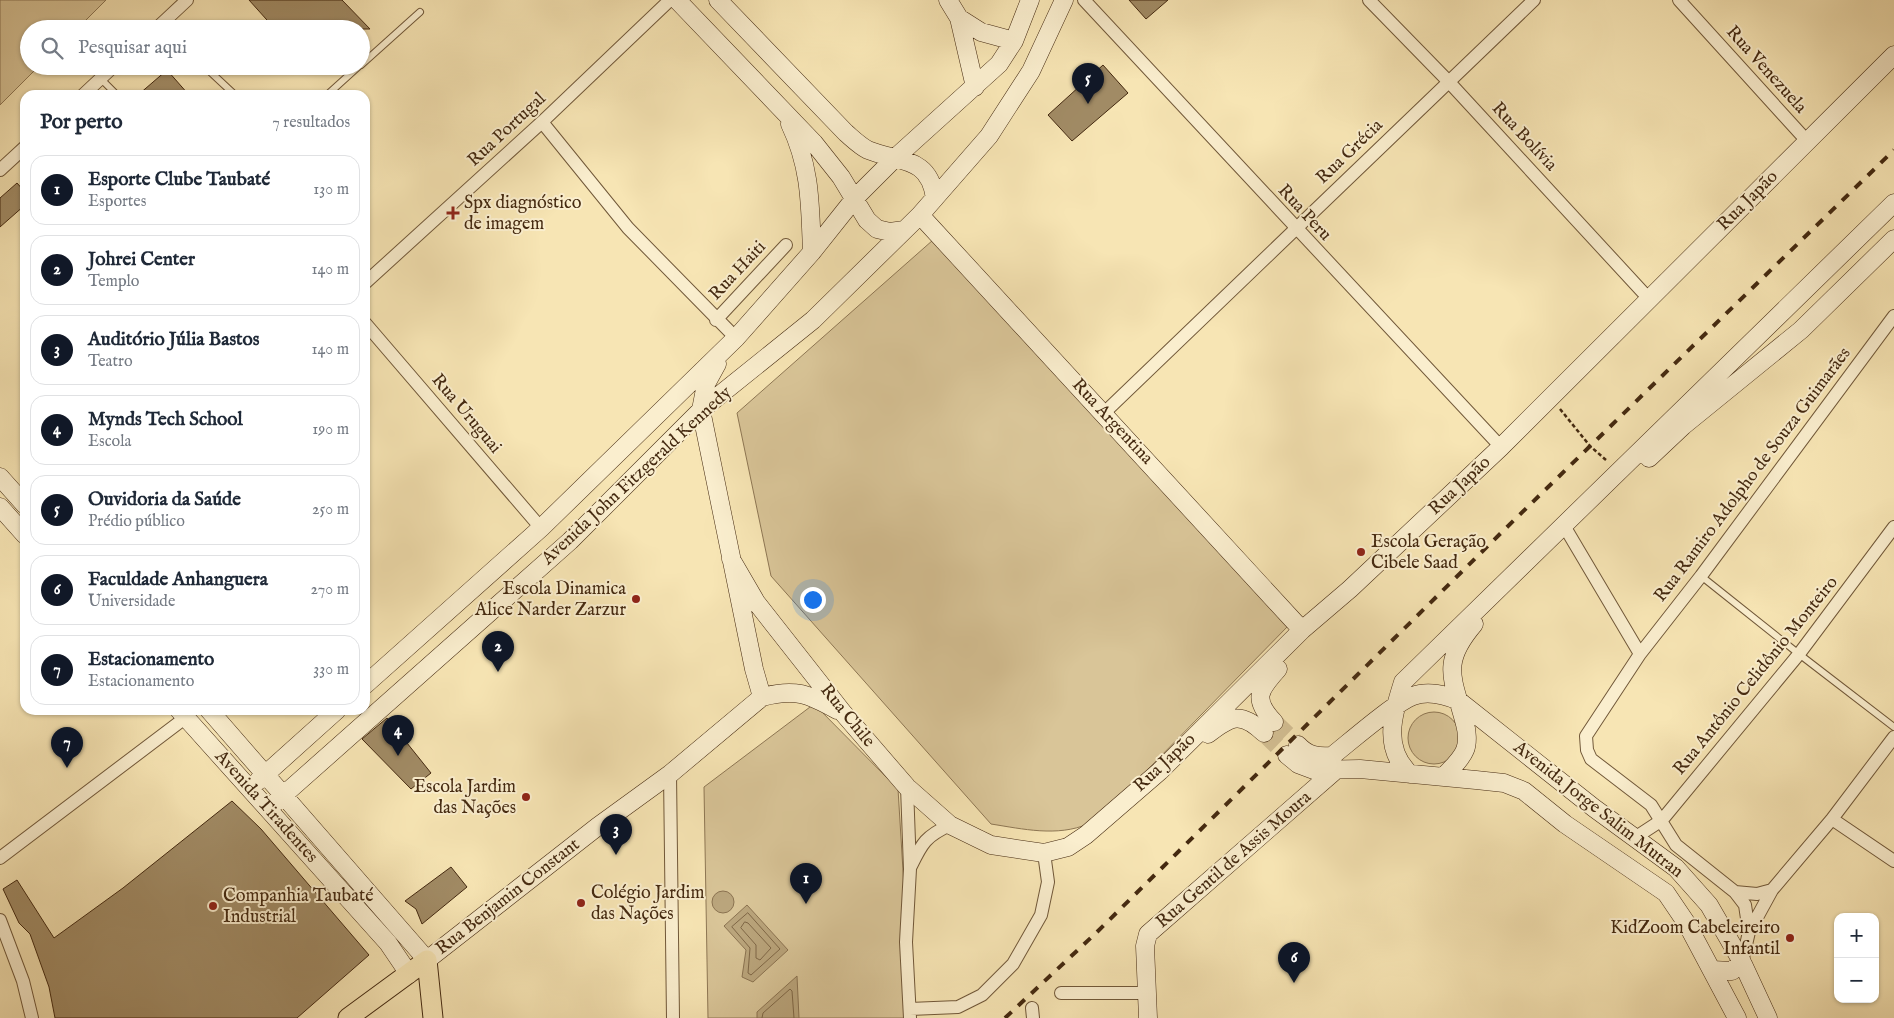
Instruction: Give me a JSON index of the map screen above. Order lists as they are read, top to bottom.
{
  "streets": {
    "main road": [
      "Rua Japão",
      "Rua Argentina",
      "Avenida John Fitzgerald Kennedy",
      "Rua Chile",
      "Avenida Tiradentes",
      "Avenida Jorge Salim Mutran",
      "Rua Gentil de Assis Moura",
      "Rua Benjamin Constant"
    ],
    "street": [
      "Rua Venezuela",
      "Rua Portugal",
      "Rua Bolívia",
      "Rua Grécia",
      "Rua Peru",
      "Rua Haiti",
      "Rua Uruguai",
      "Rua Ramiro Adolpho de Souza Guimarães",
      "Rua Antônio Celidônio Monteiro"
    ]
  },
  "crossings": [
    ["Rua Venezuela", "Rua Japão"],
    ["Rua Bolívia", "Rua Grécia"],
    ["Rua Bolívia", "Rua Japão"],
    ["Rua Grécia", "Rua Peru"],
    ["Rua Grécia", "Rua Argentina"],
    ["Rua Japão", "Rua Peru"],
    ["Rua Japão", "Rua Argentina"],
    ["Rua Japão", "Rua Chile"],
    ["Rua Uruguai", "Avenida John Fitzgerald Kennedy"],
    ["Rua Argentina", "Avenida John Fitzgerald Kennedy"],
    ["Rua Ramiro Adolpho de Souza Guimarães", "Rua Antônio Celidônio Monteiro"],
    ["Avenida John Fitzgerald Kennedy", "Rua Chile"],
    ["Avenida John Fitzgerald Kennedy", "Avenida Tiradentes"],
    ["Rua Antônio Celidônio Monteiro", "Avenida Jorge Salim Mutran"],
    ["Rua Chile", "Rua Benjamin Constant"],
    ["Avenida Tiradentes", "Rua Benjamin Constant"],
    ["Avenida Jorge Salim Mutran", "Rua Gentil de Assis Moura"]
  ],
  "places": {
    "health": ["Spx diagnóstico de imagem"],
    "other": [
      "Escola Geração Cibele Saad",
      "Escola Dinamica Alice Narder Zarzur",
      "Escola Jardim das Nações",
      "Colégio Jardim das Nações",
      "Companhia Taubaté Industrial",
      "KidZoom Cabeleireiro Infantil"
    ]
  },
  "page": {
    "search": "Pesquisar aqui",
    "pins": [
      "5",
      "2",
      "4",
      "7",
      "3",
      "1",
      "6"
    ],
    "heading": ["Por perto", "7 resultados"],
    "list": [
      {
        "mark": "1",
        "name": "Esporte Clube Taubaté",
        "note": "Esportes",
        "value": "130 m"
      },
      {
        "mark": "2",
        "name": "Johrei Center",
        "note": "Templo",
        "value": "140 m"
      },
      {
        "mark": "3",
        "name": "Auditório Júlia Bastos",
        "note": "Teatro",
        "value": "140 m"
      },
      {
        "mark": "4",
        "name": "Mynds Tech School",
        "note": "Escola",
        "value": "190 m"
      },
      {
        "mark": "5",
        "name": "Ouvidoria da Saúde",
        "note": "Prédio público",
        "value": "250 m"
      },
      {
        "mark": "6",
        "name": "Faculdade Anhanguera",
        "note": "Universidade",
        "value": "270 m"
      },
      {
        "mark": "7",
        "name": "Estacionamento",
        "note": "Estacionamento",
        "value": "330 m"
      }
    ],
    "map_buttons": ["+", "−"]
  }
}
